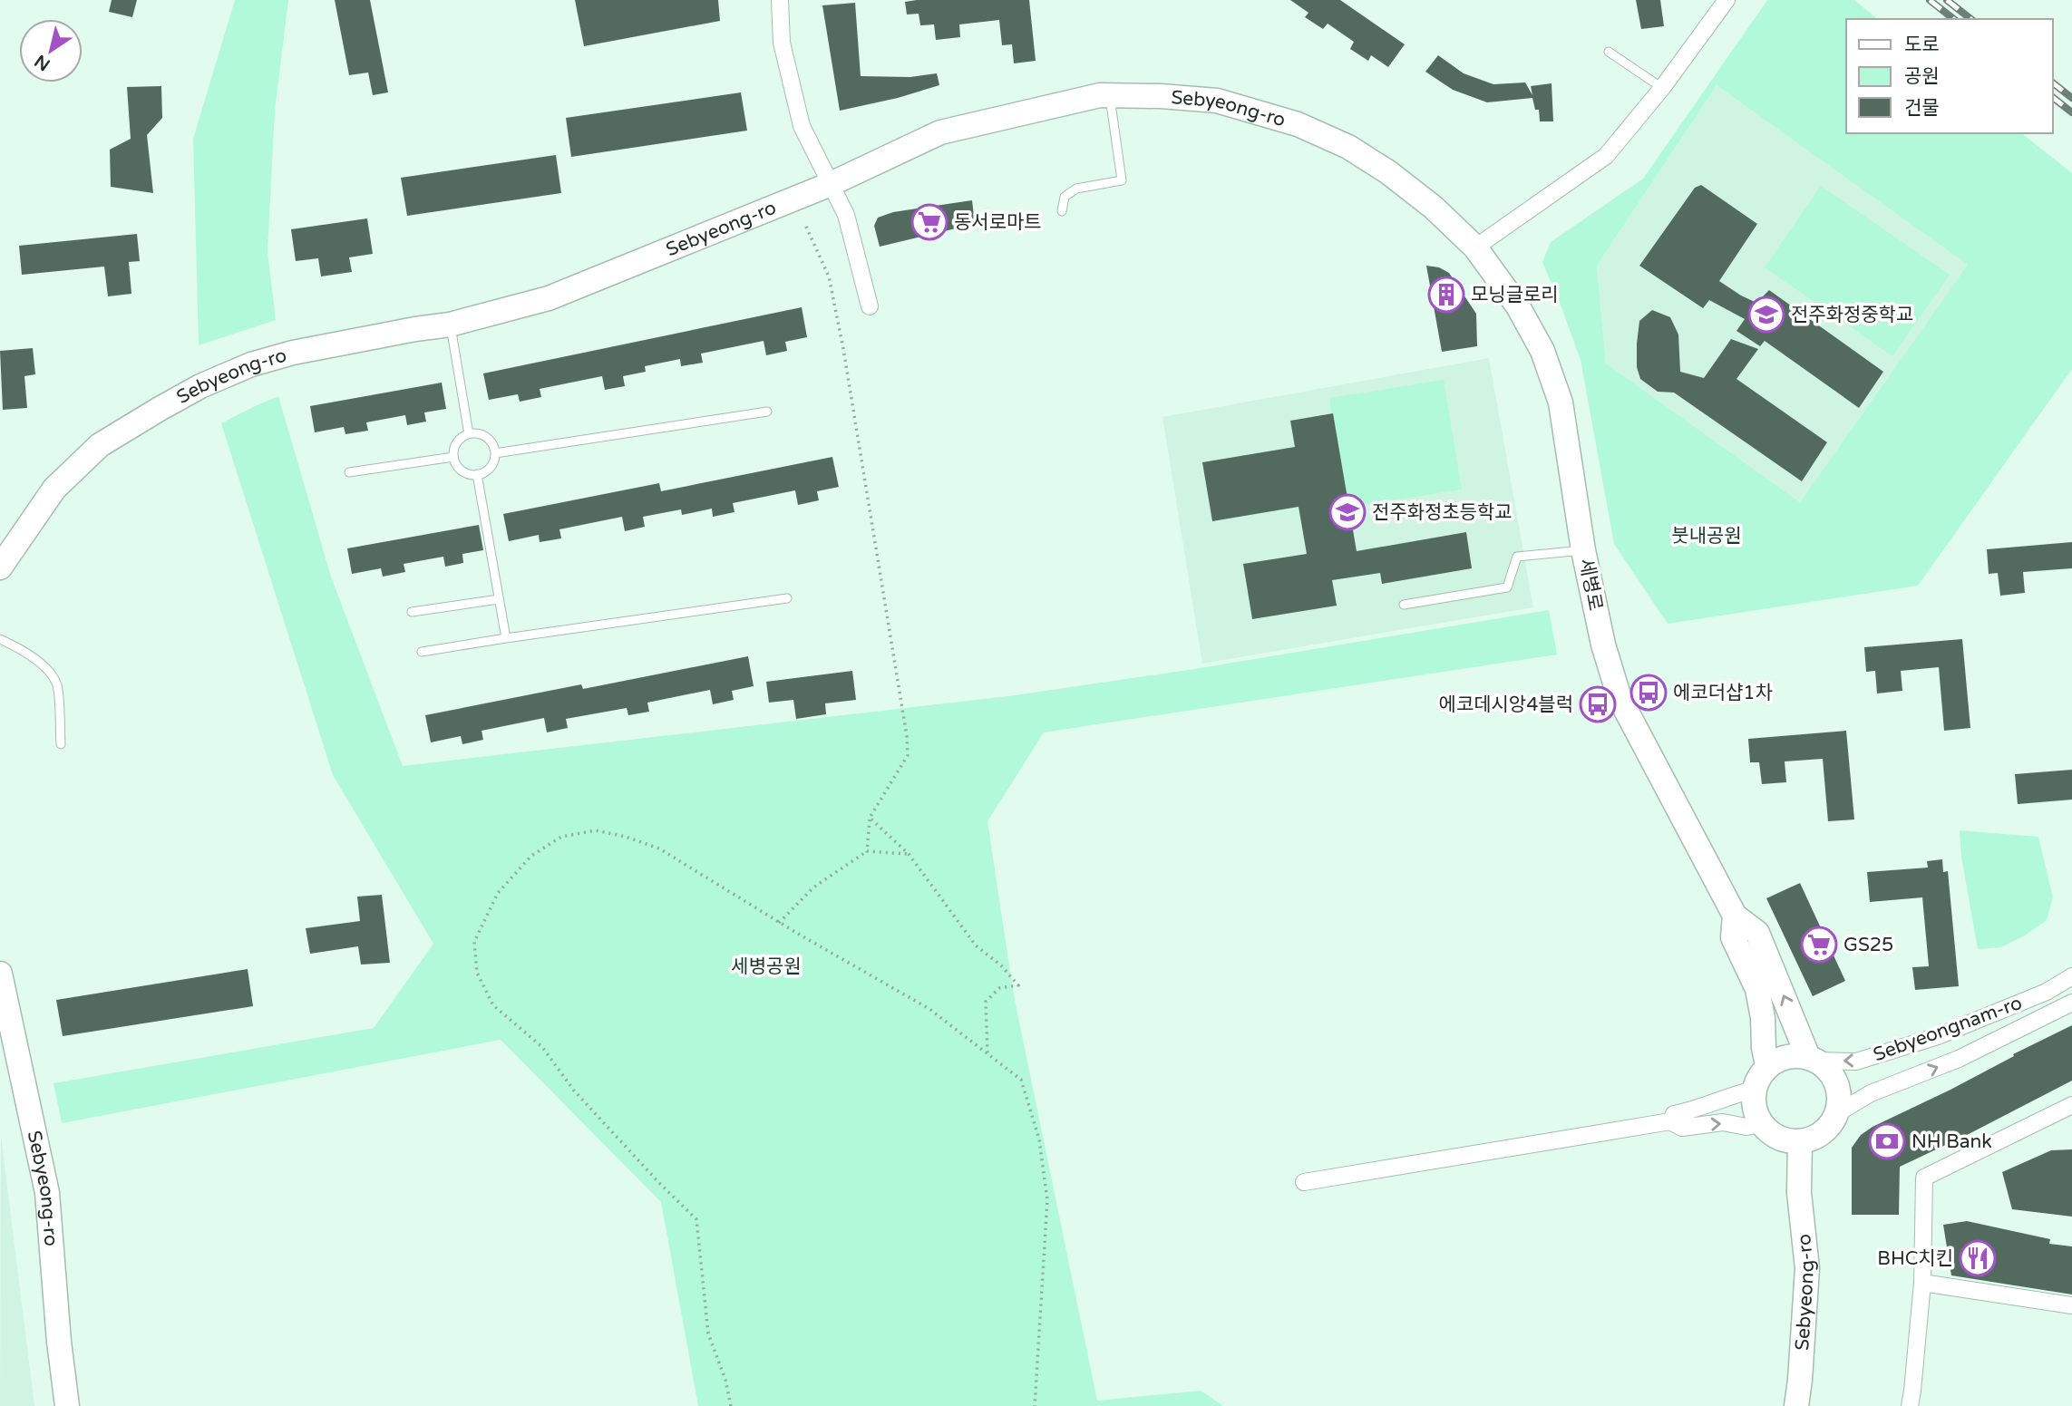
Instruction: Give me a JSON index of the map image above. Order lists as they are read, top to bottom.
{
  "streets": {
    "street": ["Sebyeong-ro", "세병로", "Sebyeongnam-ro"]
  },
  "crossings": [
    ["Sebyeong-ro", "세병로"],
    ["Sebyeong-ro", "Sebyeongnam-ro"],
    ["세병로", "Sebyeongnam-ro"]
  ],
  "parks": ["붓내공원", "세병공원"],
  "places": {
    "supermarket": ["동서로마트", "GS25"],
    "building": ["모닝글로리"],
    "school or university": ["전주화정중학교", "전주화정초등학교"],
    "bus stop": ["에코더샵1차", "에코데시앙4블럭"],
    "bank": ["NH Bank"],
    "restaurant": ["BHC치킨"]
  },
  "legend": ["도로", "공원", "건물"],
  "north": "bottom left"
}
